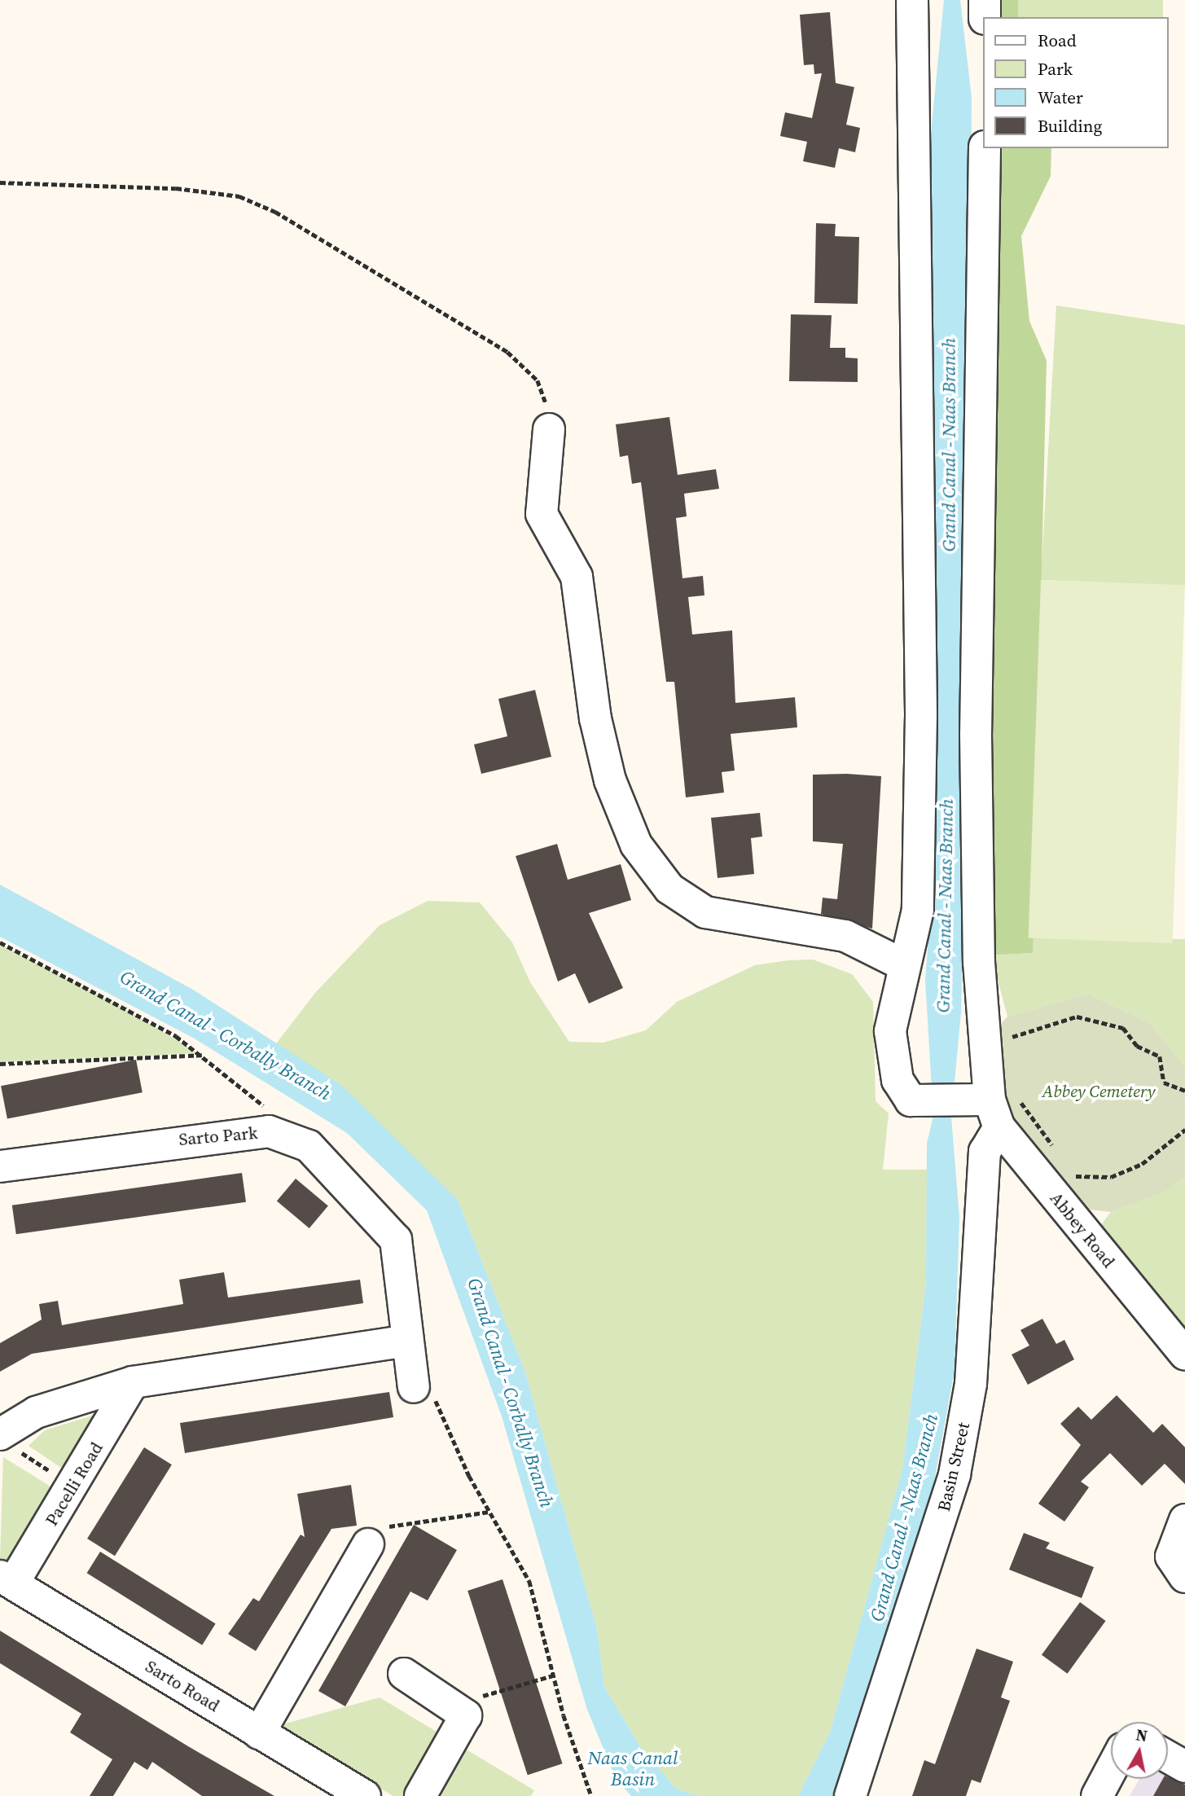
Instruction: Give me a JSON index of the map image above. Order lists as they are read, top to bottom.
{
  "streets": {
    "street": [
      "Sarto Park",
      "Abbey Road",
      "Basin Street",
      "Pacelli Road",
      "Sarto Road"
    ]
  },
  "crossings": [
    ["Abbey Road", "Basin Street"],
    ["Pacelli Road", "Sarto Road"]
  ],
  "water": ["Grand Canal - Naas Branch", "Grand Canal - Corbally Branch", "Naas Canal Basin"],
  "parks": ["Abbey Cemetery"],
  "legend": [
    "Road",
    "Park",
    "Water",
    "Building"
  ],
  "north": "top"
}
